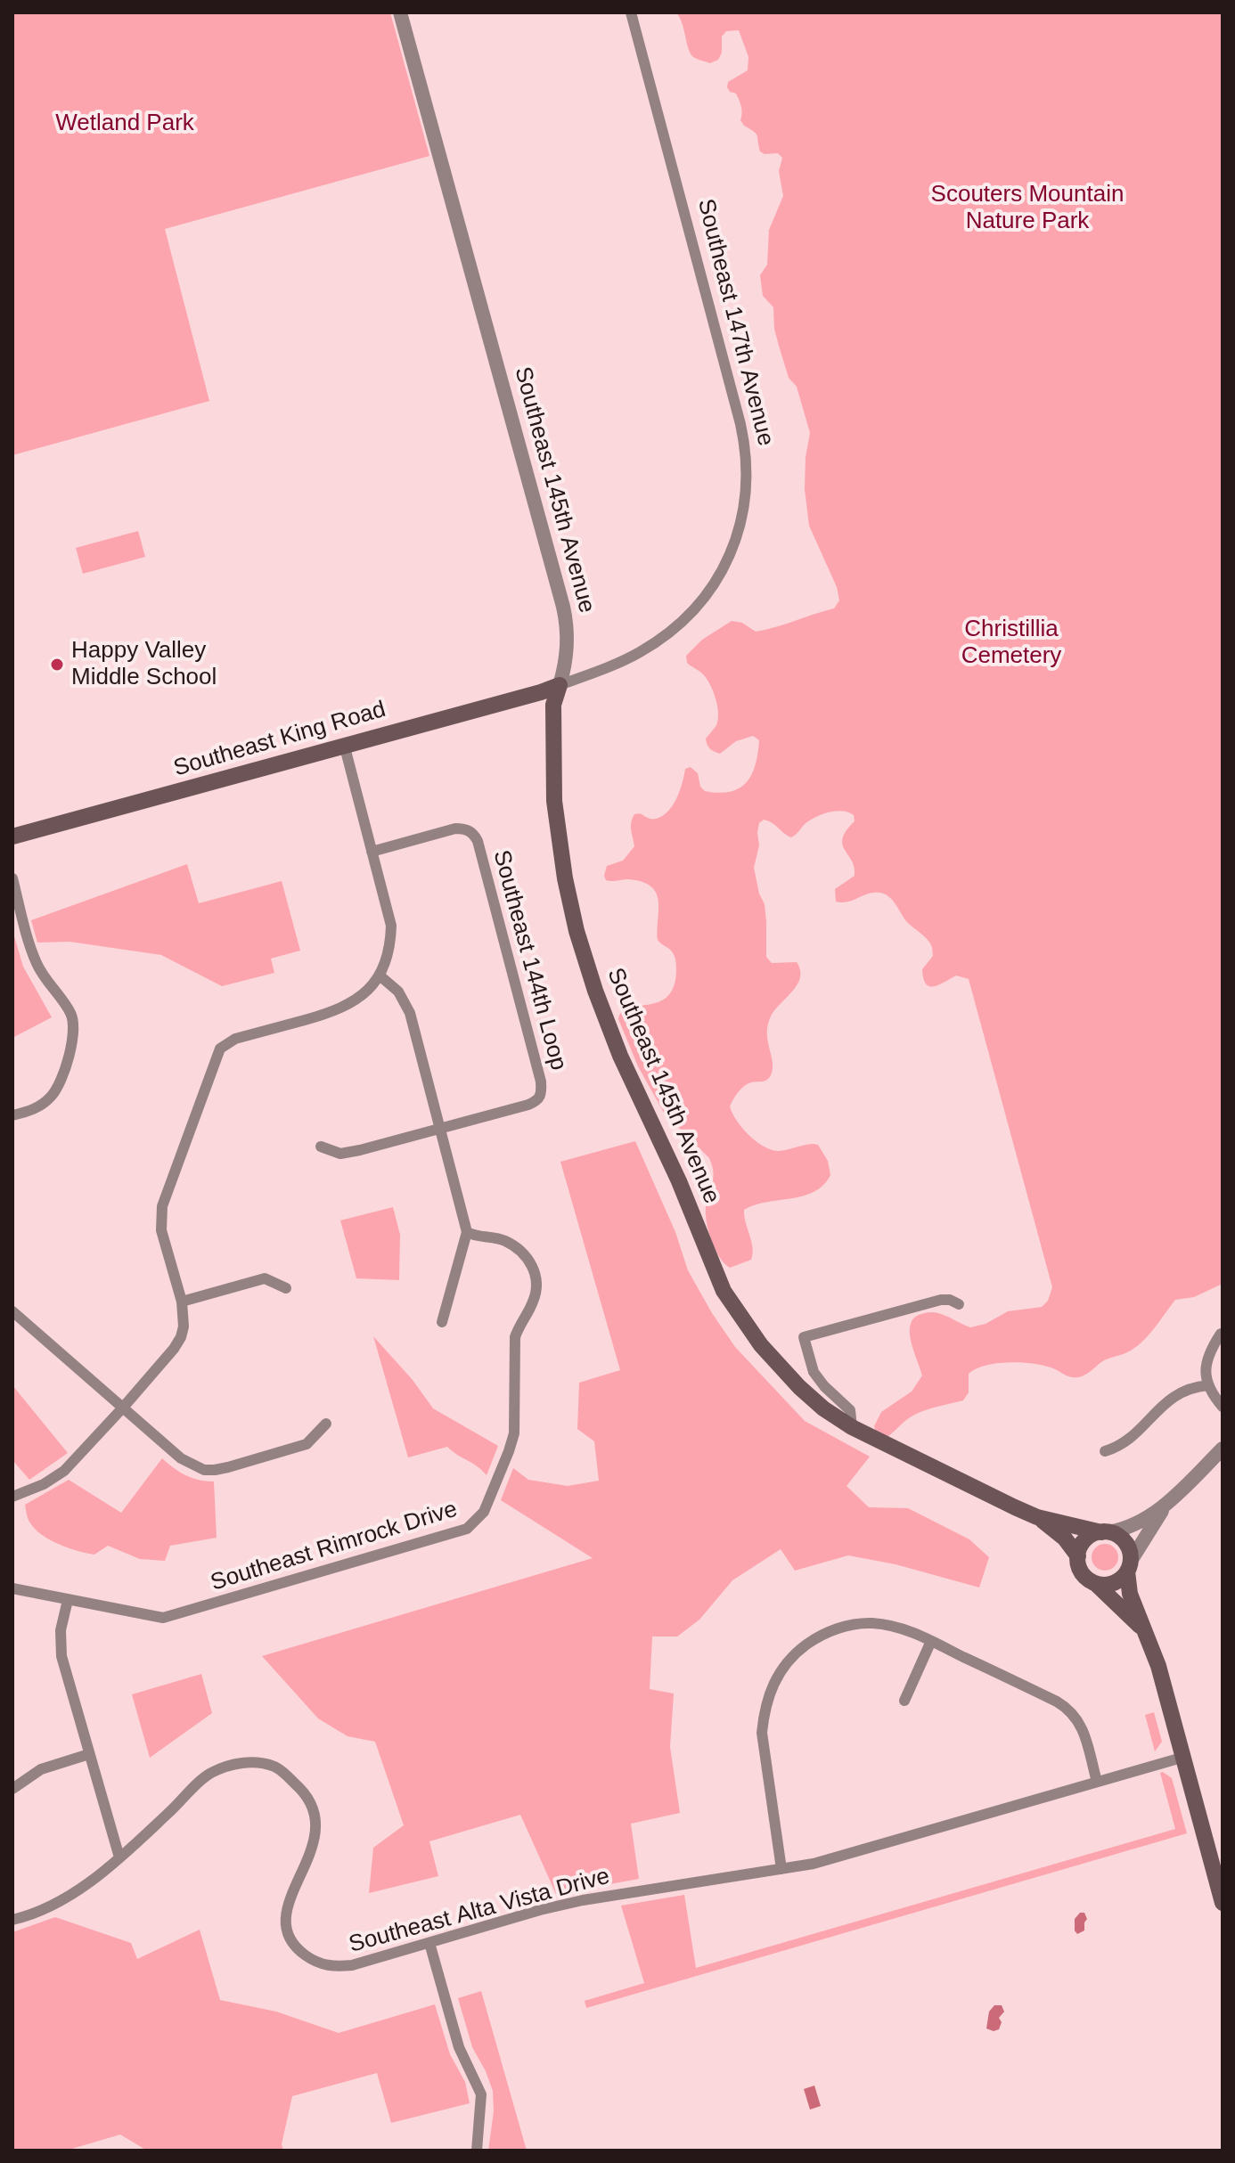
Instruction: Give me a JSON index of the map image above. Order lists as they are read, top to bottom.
{
  "streets": {
    "main road": ["Southeast 145th Avenue", "Southeast King Road"],
    "street": [
      "Southeast 147th Avenue",
      "Southeast 144th Loop",
      "Southeast Rimrock Drive",
      "Southeast Alta Vista Drive"
    ]
  },
  "crossings": [
    ["Southeast 147th Avenue", "Southeast 145th Avenue"],
    ["Southeast 147th Avenue", "Southeast King Road"],
    ["Southeast 145th Avenue", "Southeast King Road"]
  ],
  "parks": ["Wetland Park", "Scouters Mountain Nature Park", "Christillia Cemetery"],
  "places": ["Happy Valley Middle School"]
}
